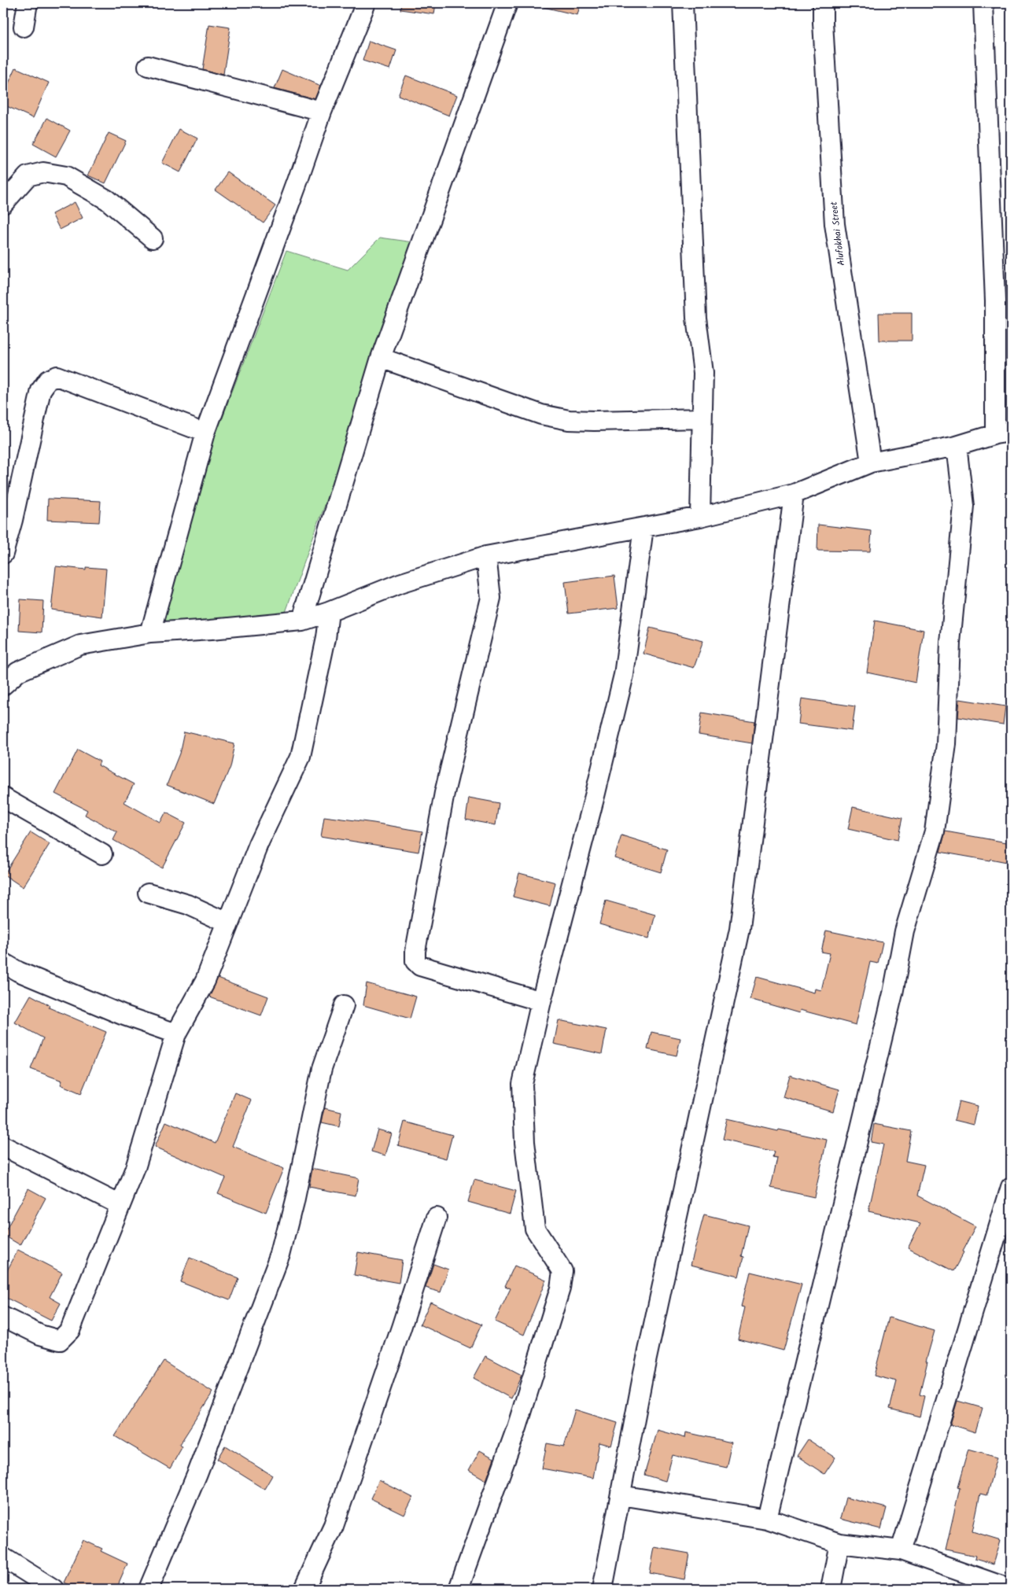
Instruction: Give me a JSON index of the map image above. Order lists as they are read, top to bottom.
{
  "streets": {
    "street": ["Alufokhai Street"]
  }
}
